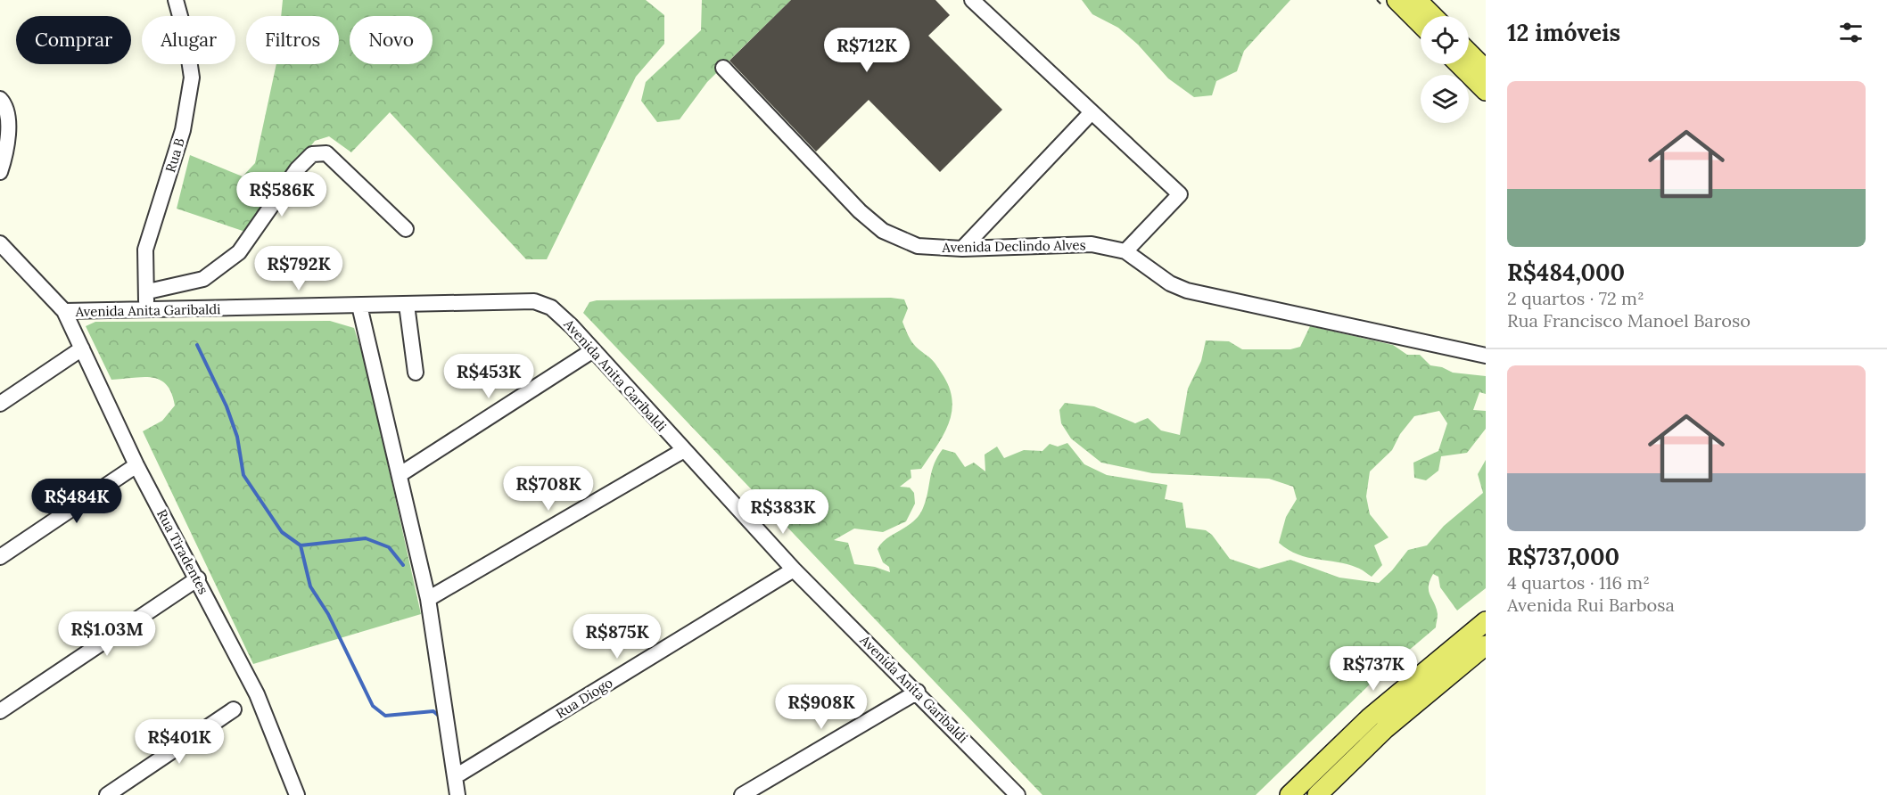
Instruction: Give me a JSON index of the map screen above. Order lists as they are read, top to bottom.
{
  "streets": {
    "street": [
      "Rua B",
      "Avenida Declindo Alves",
      "Avenida Anita Garibaldi",
      "Rua Tiradentes",
      "Rua Diogo"
    ]
  },
  "crossings": [
    ["Rua B", "Avenida Anita Garibaldi"],
    ["Avenida Anita Garibaldi", "Rua Tiradentes"],
    ["Avenida Anita Garibaldi", "Rua Diogo"]
  ],
  "page": {
    "heading": "12 imóveis",
    "chip": [
      "Comprar",
      "Alugar",
      "Filtros",
      "Novo"
    ],
    "price": [
      "R$712K",
      "R$586K",
      "R$792K",
      "R$453K",
      "R$708K",
      "R$484K",
      "R$383K",
      "R$1.03M",
      "R$875K",
      "R$737K",
      "R$908K",
      "R$401K"
    ],
    "list": [
      {
        "name": "R$484,000",
        "note": "2 quartos · 72 m² · Rua Francisco Manoel Baroso"
      },
      {
        "name": "R$737,000",
        "note": "4 quartos · 116 m² · Avenida Rui Barbosa"
      }
    ]
  }
}
